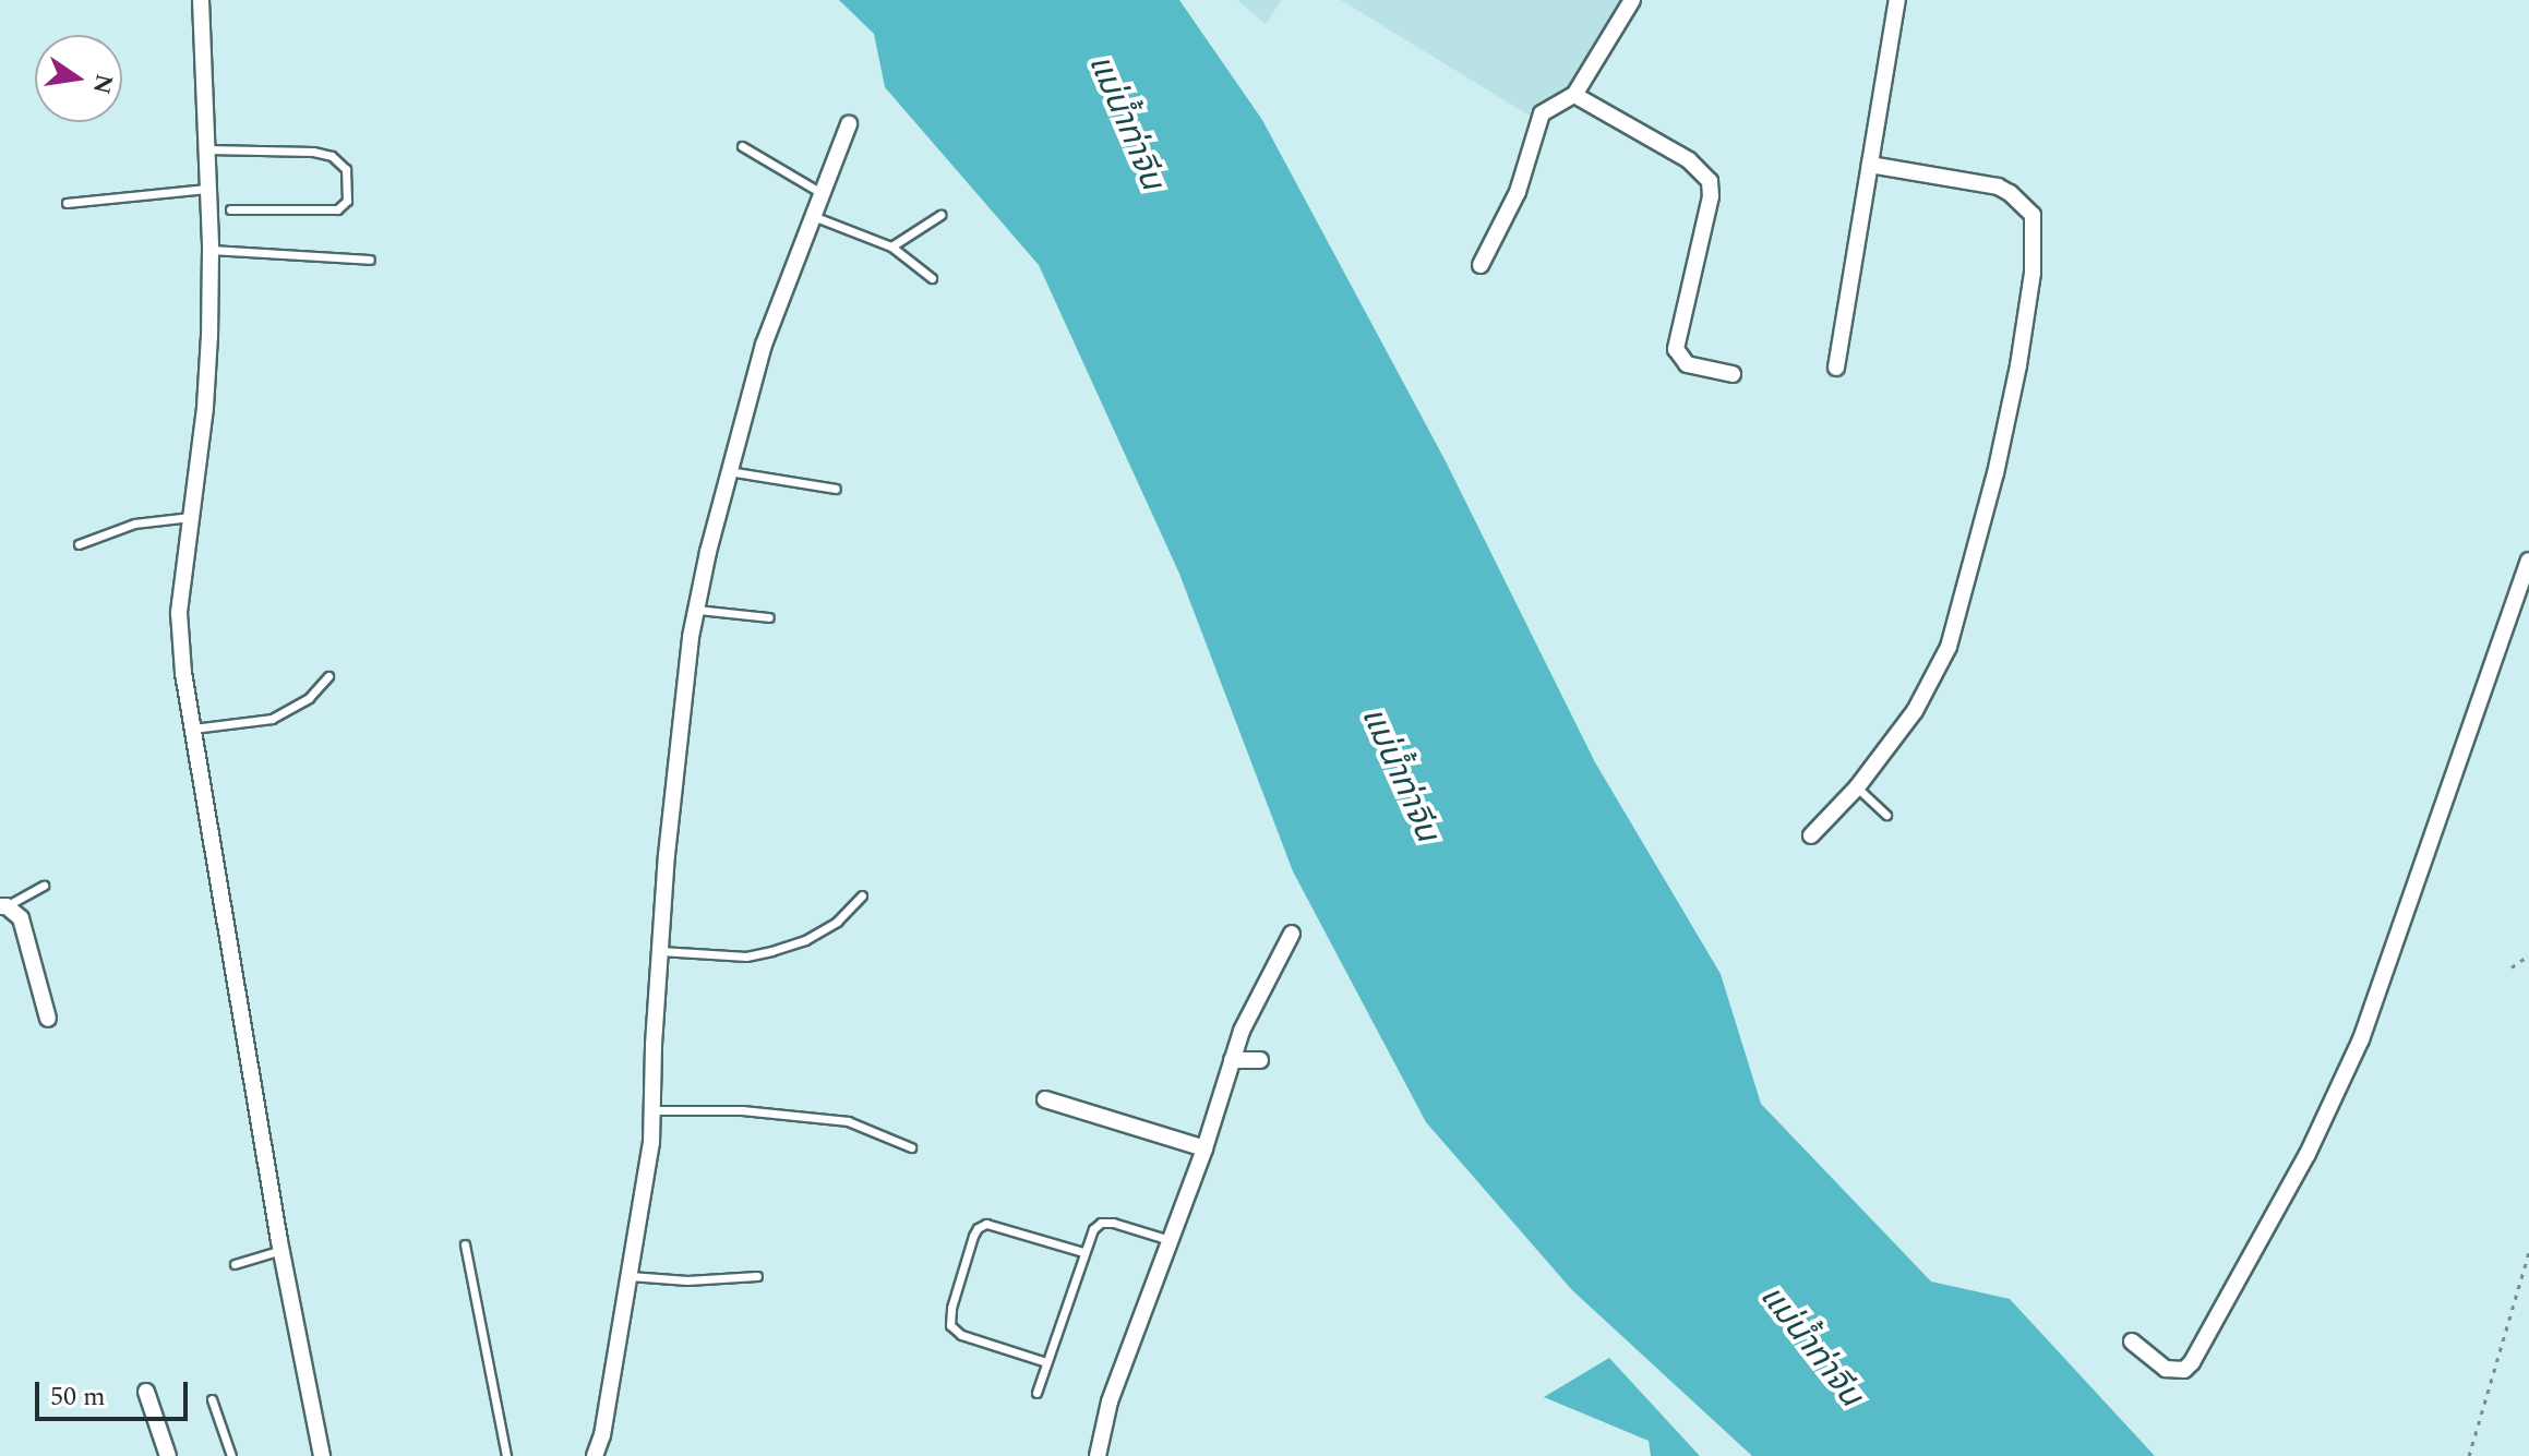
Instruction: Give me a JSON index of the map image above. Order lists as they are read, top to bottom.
{
  "water": ["แม่น้ำท่าจีน"],
  "scale_bar": "50 m",
  "north": "right"
}
